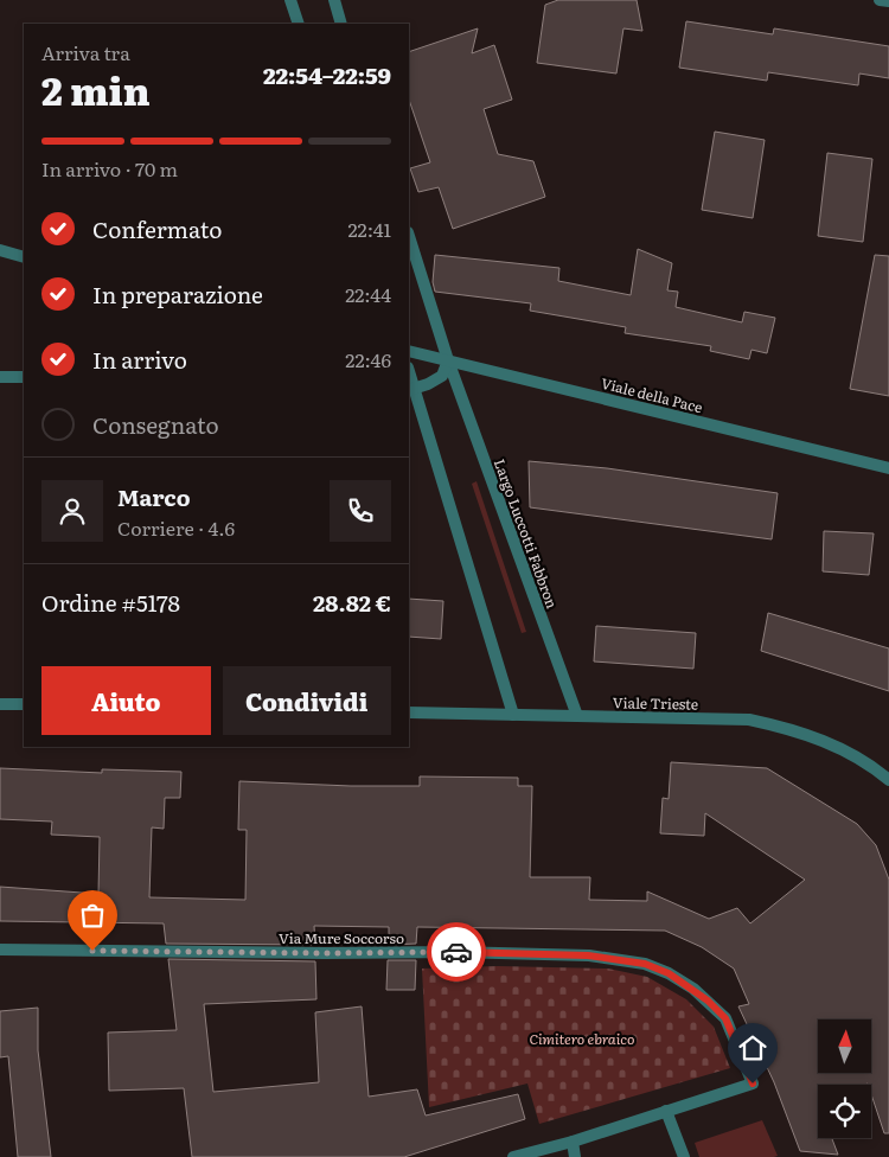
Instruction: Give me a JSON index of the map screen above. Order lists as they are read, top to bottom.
{
  "streets": {
    "street": [
      "Viale della Pace",
      "Largo Luccotti Fabbron",
      "Viale Trieste",
      "Via Mure Soccorso"
    ]
  },
  "crossings": [
    ["Viale della Pace", "Largo Luccotti Fabbron"],
    ["Largo Luccotti Fabbron", "Viale Trieste"]
  ],
  "parks": ["Cimitero ebraico"],
  "north": "top",
  "page": {
    "heading": ["2 min", "Arriva tra", "22:54–22:59"],
    "panel": [
      "Marco",
      "Corriere · 4.6",
      "Ordine #5178",
      "28.82 €"
    ],
    "bar": "In arrivo · 70 m",
    "list": [
      ["Confermato", "22:41"],
      ["In preparazione", "22:44"],
      ["In arrivo", "22:46"],
      "Consegnato"
    ],
    "buttons": ["Aiuto", "Condividi"]
  }
}
